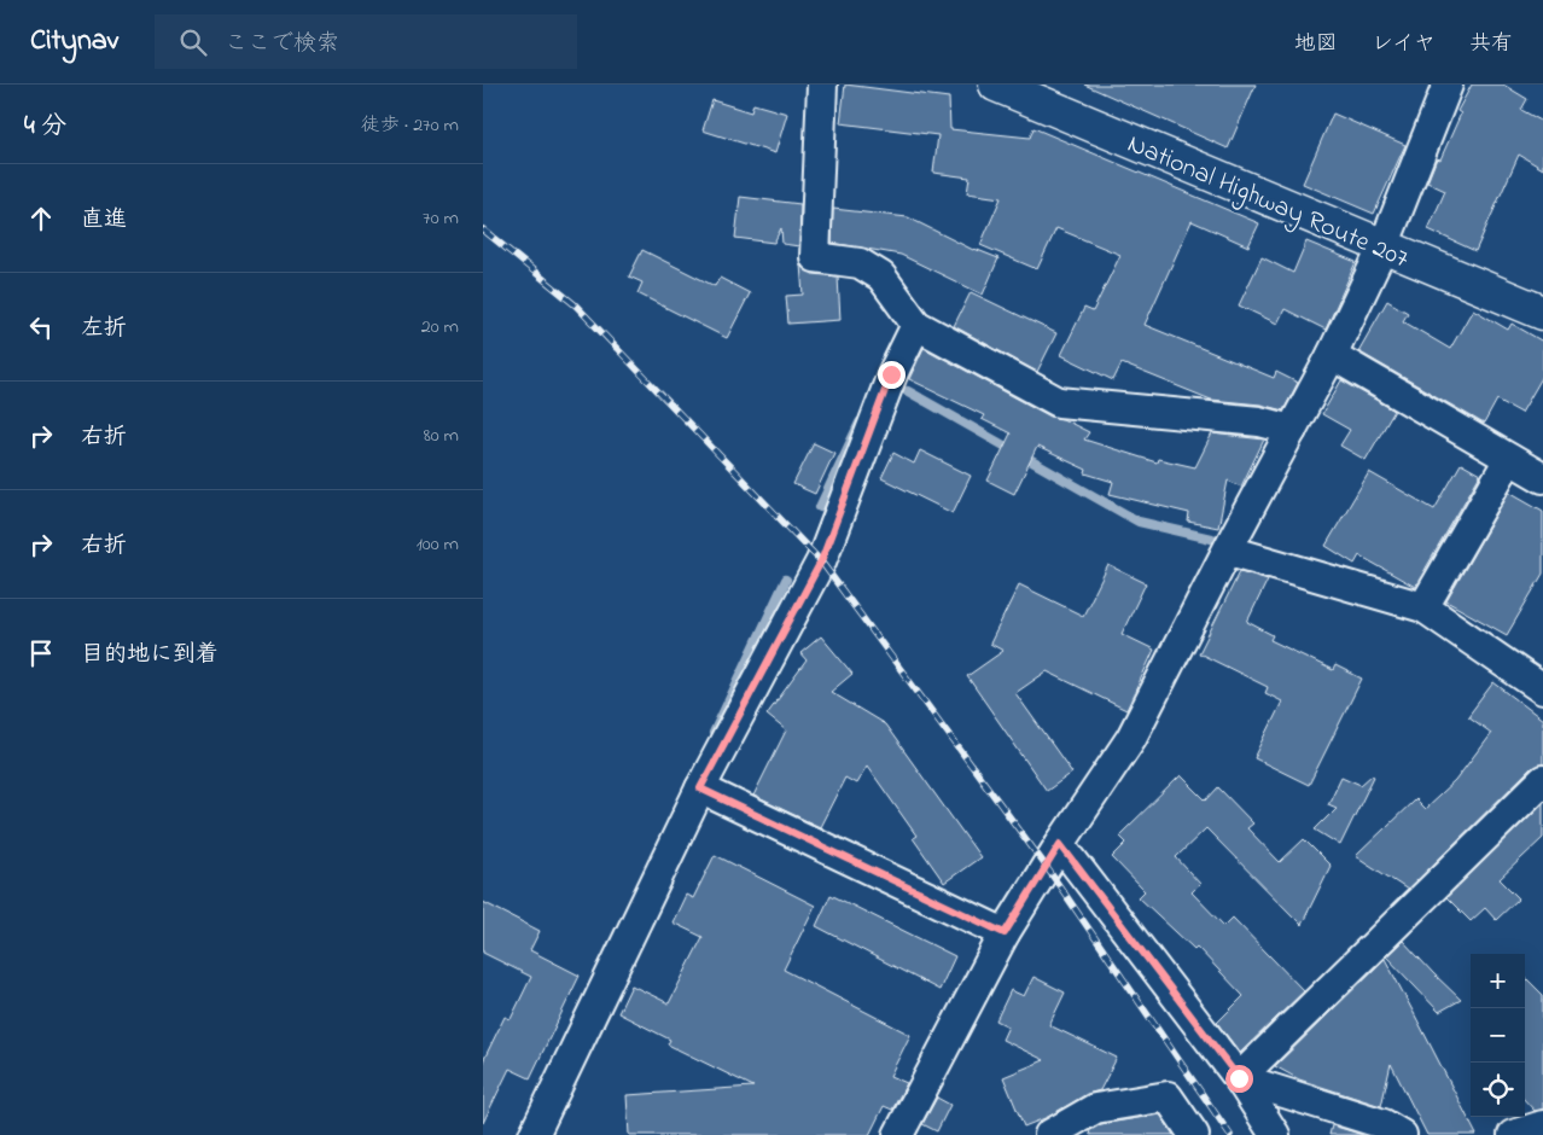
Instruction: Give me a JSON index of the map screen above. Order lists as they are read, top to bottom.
{
  "streets": {
    "highway": ["National Highway Route 207"]
  },
  "page": {
    "header": "Citynav",
    "search": "ここで検索",
    "nav": ["地図", "レイヤ", "共有"],
    "heading": ["4 分", "徒歩 · 270 m"],
    "list": [
      ["直進", "70 m"],
      ["左折", "20 m"],
      ["右折", "80 m"],
      ["右折", "100 m"],
      "目的地に到着"
    ],
    "map_buttons": ["+", "−"]
  }
}
